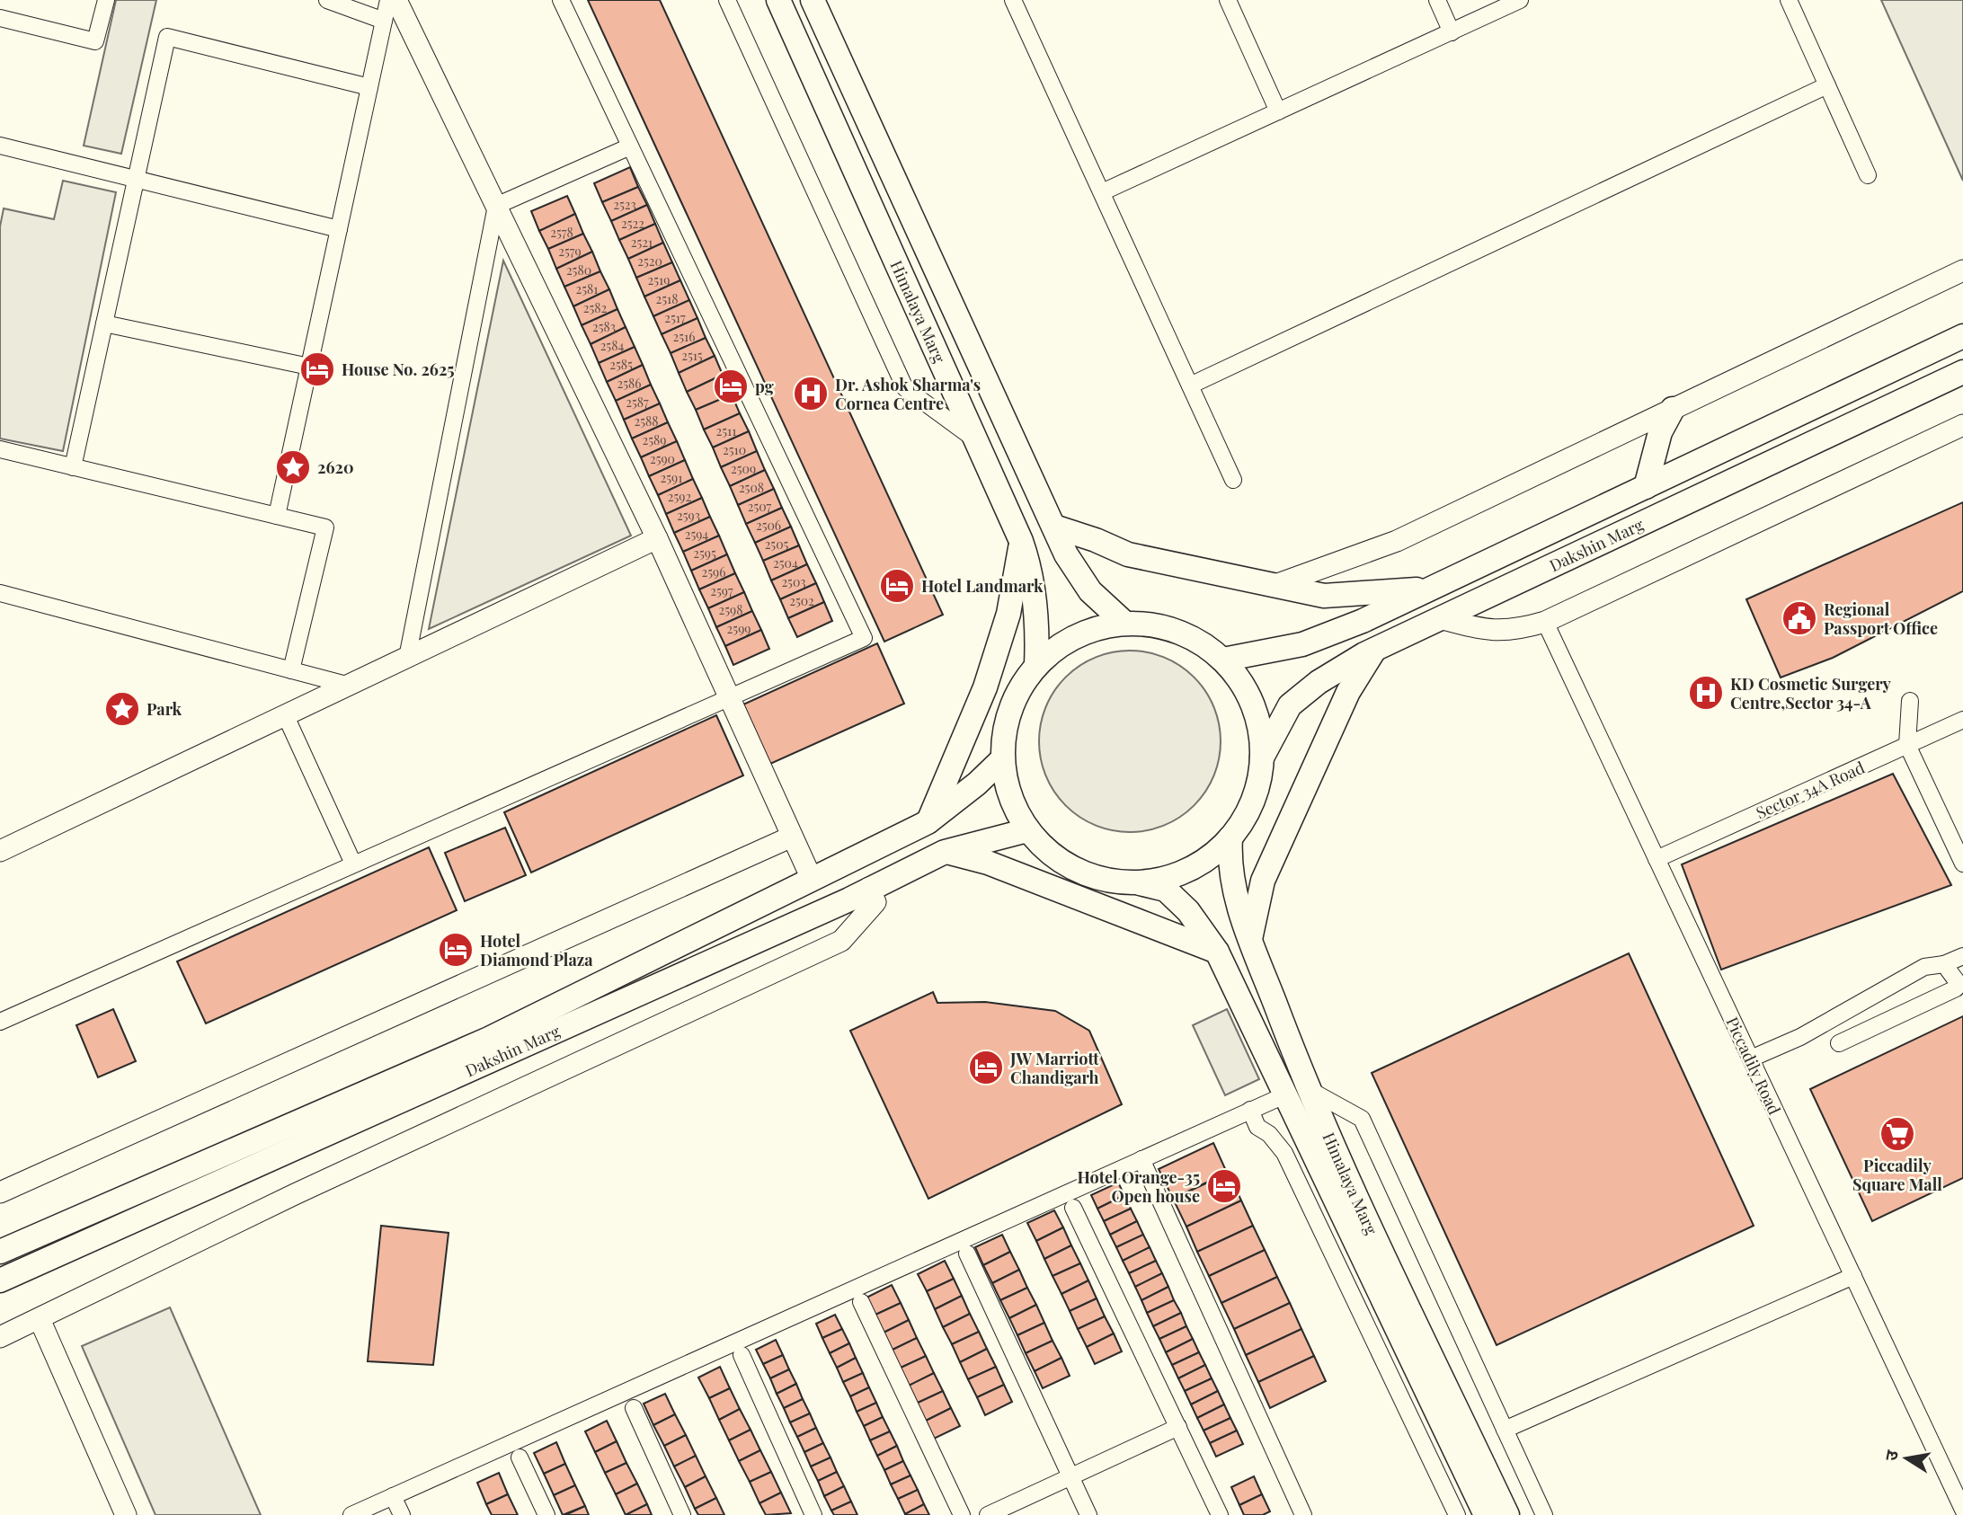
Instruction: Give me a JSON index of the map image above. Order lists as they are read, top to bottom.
{
  "streets": {
    "main road": ["Himalaya Marg", "Dakshin Marg"],
    "street": ["Sector 34A Road", "Piccadily Road"]
  },
  "crossings": [
    ["Sector 34A Road", "Piccadily Road"]
  ],
  "places": {
    "hotel": [
      "House No. 2625",
      "pg",
      "Hotel Landmark",
      "Hotel Diamond Plaza",
      "JW Marriott Chandigarh",
      "Hotel Orange-35 Open house"
    ],
    "hospital": ["Dr. Ashok Sharma's Cornea Centre", "KD Cosmetic Surgery Centre,Sector 34-A"],
    "place": ["2620", "Park"],
    "public building": ["Regional Passport Office"],
    "supermarket": ["Piccadily Square Mall"]
  },
  "house_numbers": [
    "2523",
    "2522",
    "2578",
    "2521",
    "2579",
    "2520",
    "2580",
    "2519",
    "2581",
    "2518",
    "2582",
    "2517",
    "2583",
    "2516",
    "2584",
    "2515",
    "2585",
    "2586",
    "2587",
    "2588",
    "2511",
    "2589",
    "2510",
    "2590",
    "2509",
    "2591",
    "2508",
    "2592",
    "2507",
    "2593",
    "2506",
    "2594",
    "2505",
    "2595",
    "2504",
    "2596",
    "2503",
    "2597",
    "2502",
    "2598",
    "2599"
  ],
  "north": "left"
}
